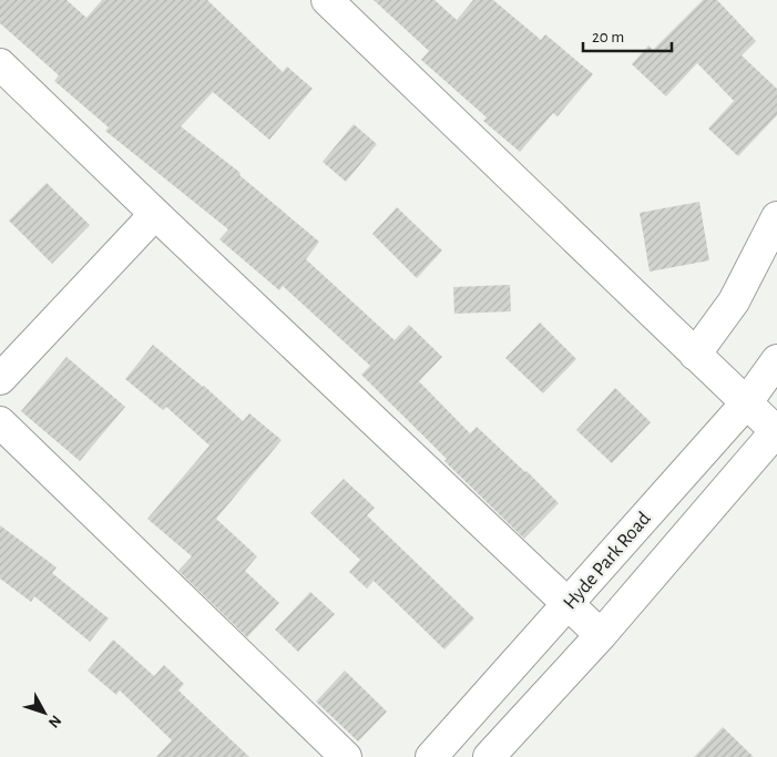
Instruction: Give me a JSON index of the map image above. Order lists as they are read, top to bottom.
{
  "streets": {
    "street": ["Hyde Park Road"]
  },
  "scale_bar": "20 m",
  "north": "bottom right"
}
